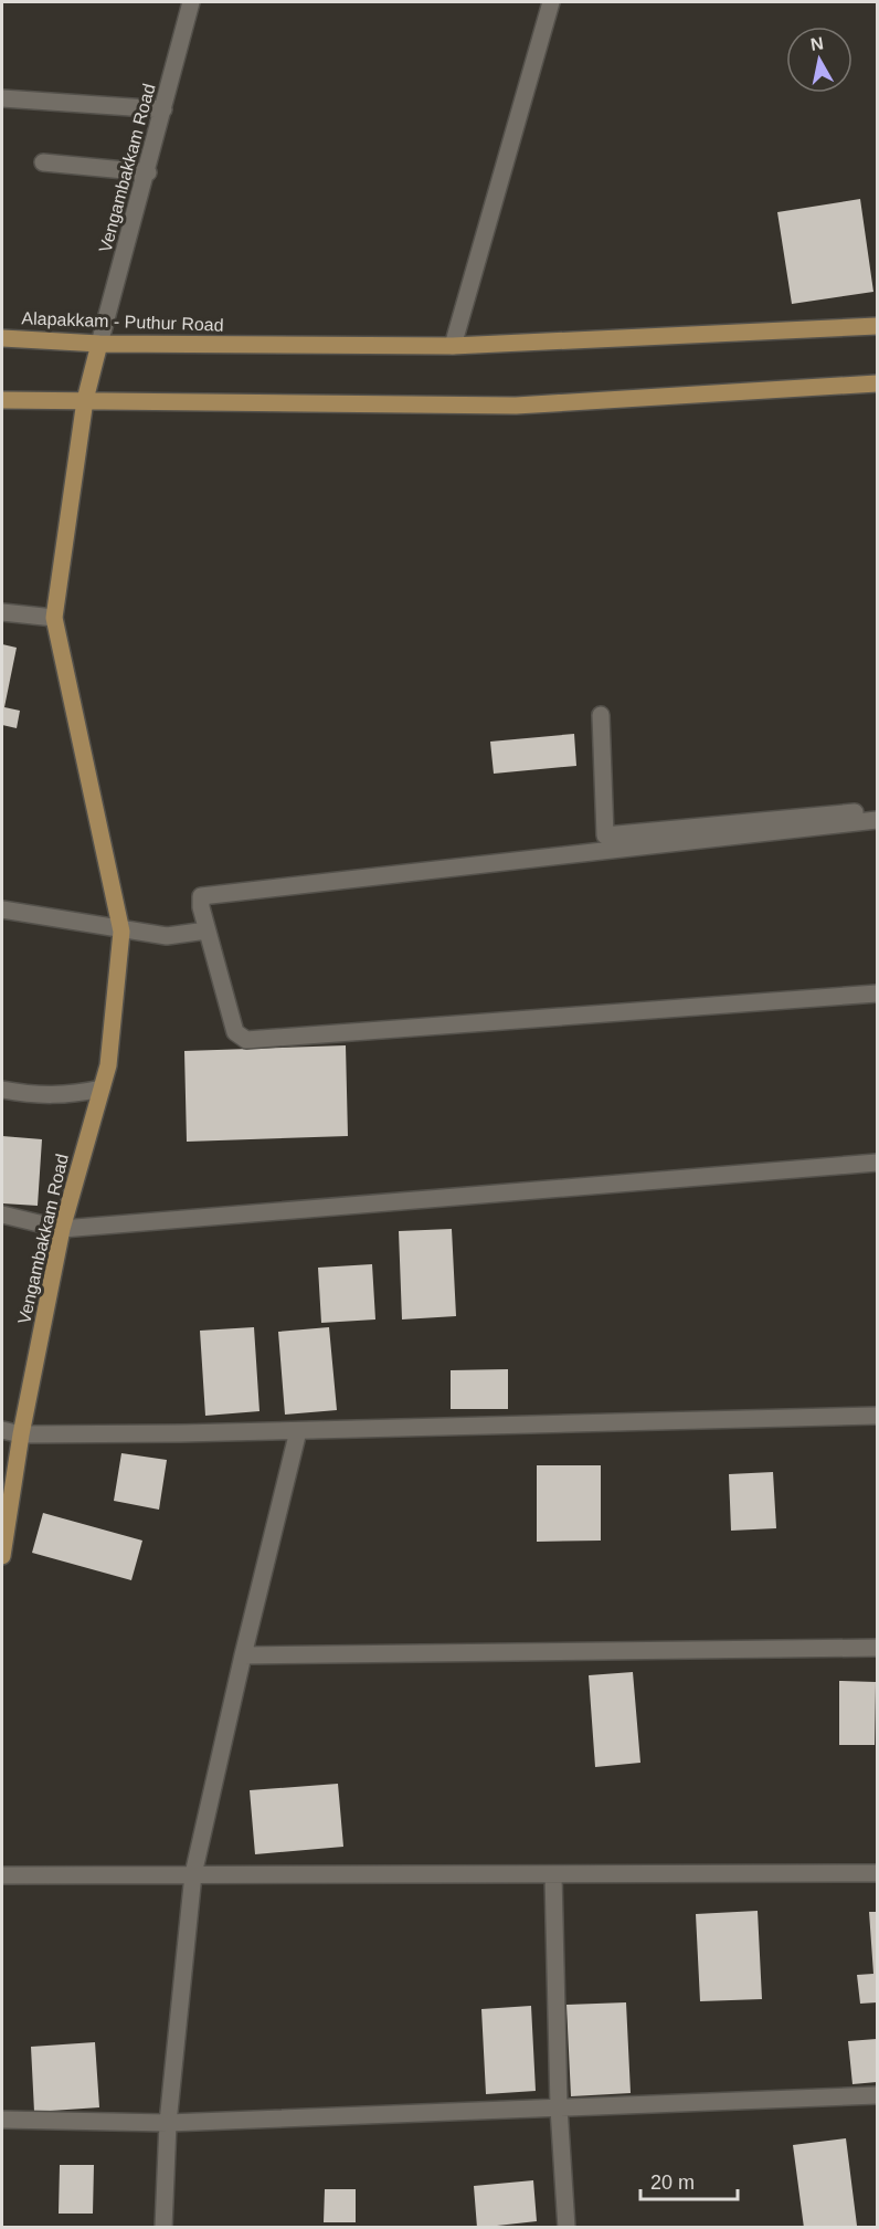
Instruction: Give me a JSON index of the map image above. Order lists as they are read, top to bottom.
{
  "streets": {
    "main road": ["Vengambakkam Road", "Alapakkam - Puthur Road"]
  },
  "crossings": [
    ["Vengambakkam Road", "Alapakkam - Puthur Road"]
  ],
  "scale_bar": "20 m",
  "north": "top"
}
